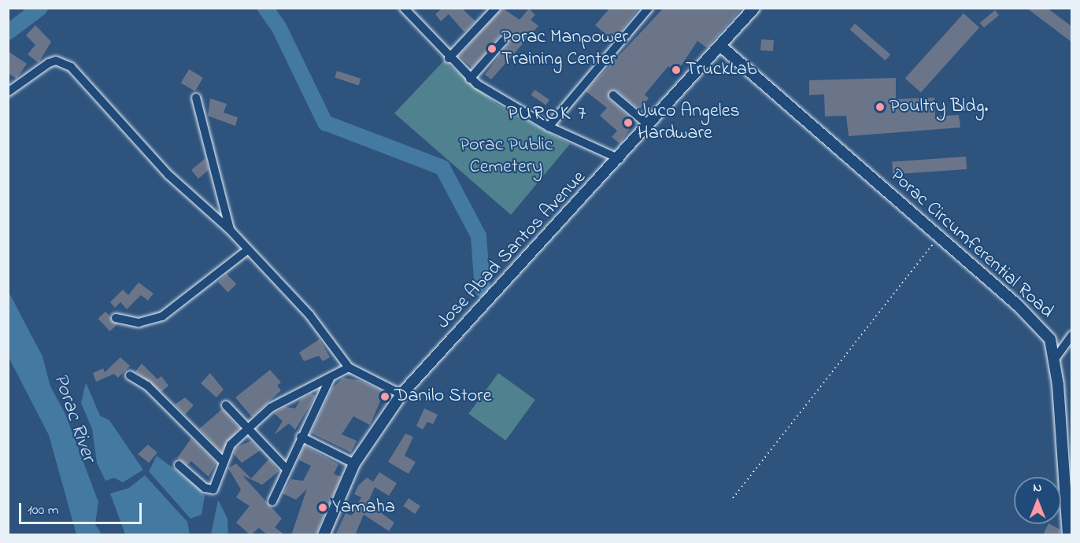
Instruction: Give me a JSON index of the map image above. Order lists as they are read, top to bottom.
{
  "streets": {
    "main road": ["Porac Circumferential Road", "Jose Abad Santos Avenue"]
  },
  "crossings": [
    ["Porac Circumferential Road", "Jose Abad Santos Avenue"]
  ],
  "districts": ["PUROK 7"],
  "water": ["Porac River"],
  "parks": ["Porac Public Cemetery"],
  "places": [
    "Porac Manpower Training Center",
    "TruckLab",
    "Poultry Bldg.",
    "Juco Angeles Hardware",
    "Danilo Store",
    "Yamaha"
  ],
  "scale_bar": "100 m",
  "north": "top"
}
